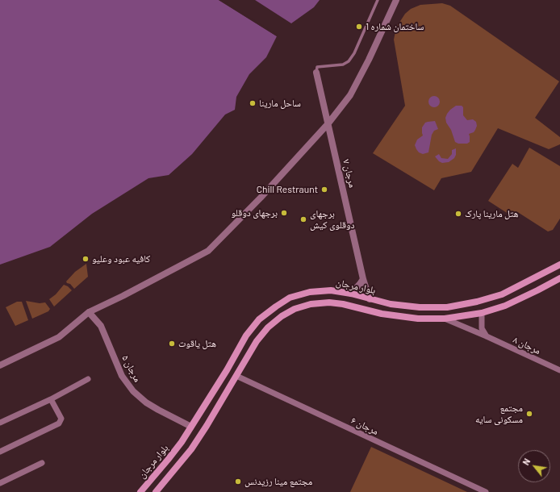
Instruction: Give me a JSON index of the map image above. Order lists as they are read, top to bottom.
{
  "streets": {
    "main road": ["بلوار مرجان"],
    "street": [
      "مرجان ۷",
      "مرجان ۸",
      "مرجان ۵",
      "مرجان ۶"
    ]
  },
  "crossings": [
    ["مرجان ۷", "بلوار مرجان"],
    ["بلوار مرجان", "مرجان ۸"],
    ["بلوار مرجان", "مرجان ۵"],
    ["بلوار مرجان", "مرجان ۶"]
  ],
  "places": [
    "ساختمان شماره 1",
    "ساحل مارینا",
    "Chill Restraunt",
    "برجهای دوقلو",
    "هتل مارینا پارک",
    "برجهای دوقلوی کیش",
    "کافیه عبود وعلیو",
    "هتل یاقوت",
    "مجتمع مسکونی سایه",
    "مجتمع مینا رزیدنس"
  ],
  "north": "top left"
}
